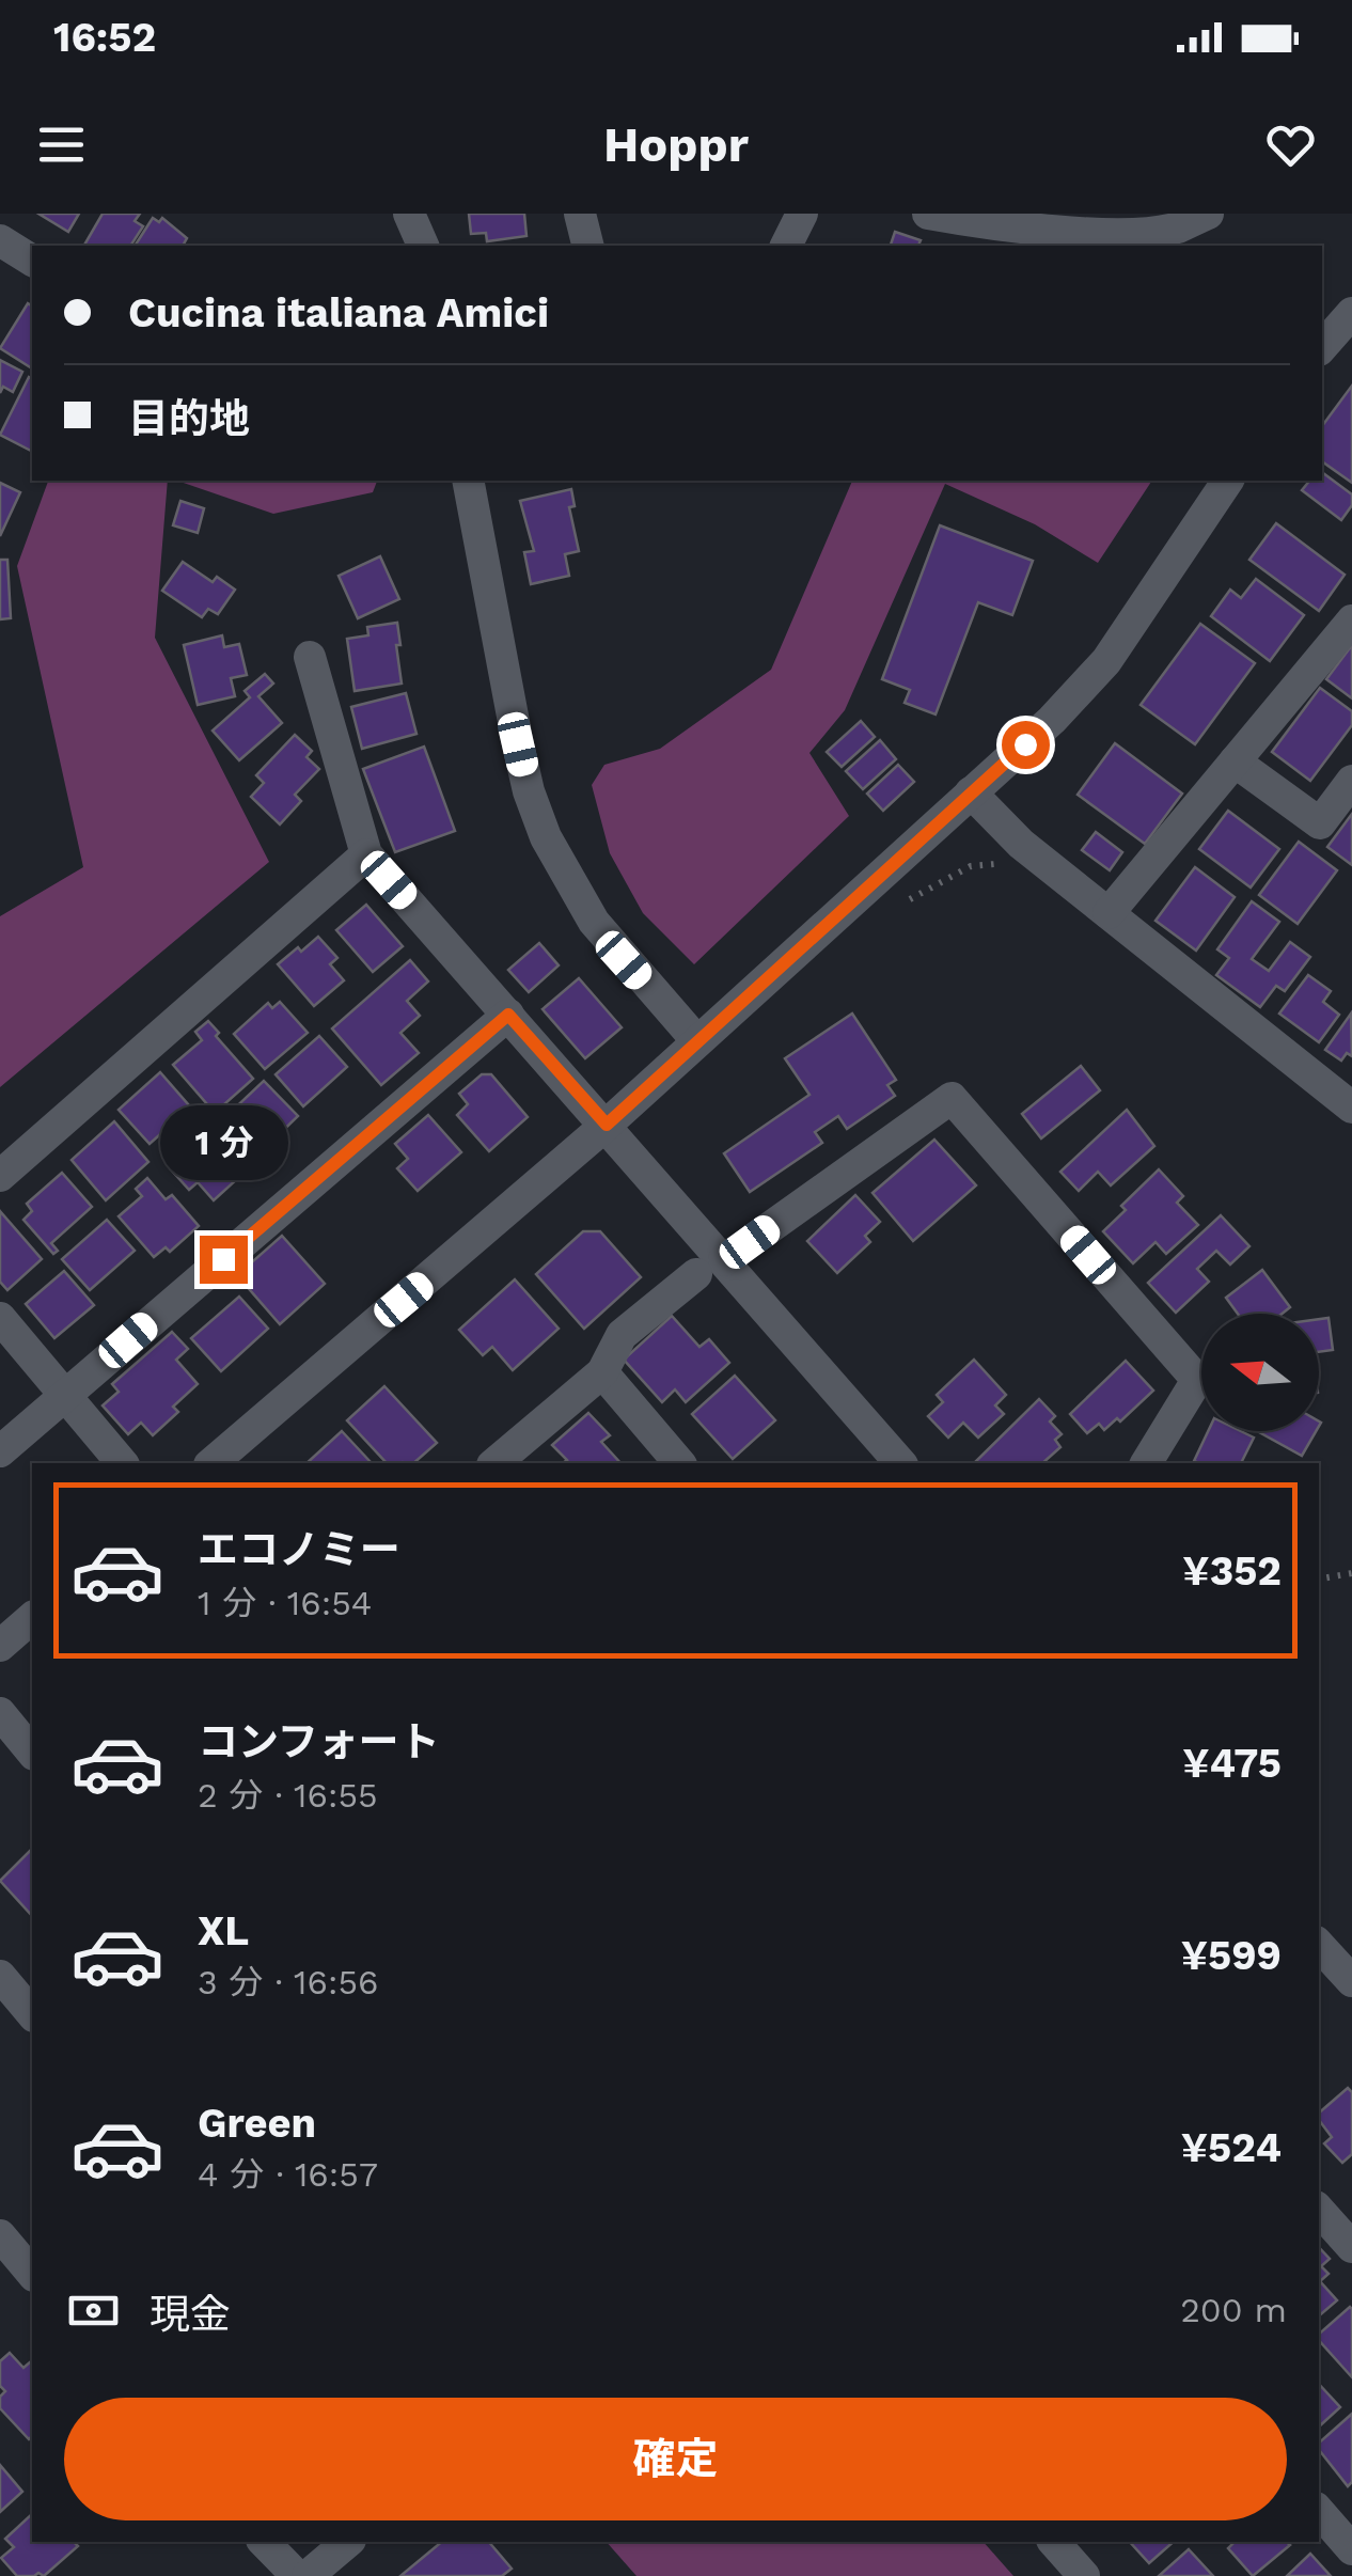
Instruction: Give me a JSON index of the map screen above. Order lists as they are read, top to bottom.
{
  "north": "left",
  "page": {
    "status": "16:52",
    "header": "Hoppr",
    "banner": ["Cucina italiana Amici", "目的地"],
    "bubble": "1 分",
    "list": [
      {
        "name": "エコノミー",
        "note": "1 分 · 16:54",
        "value": "¥352"
      },
      {
        "name": "コンフォート",
        "note": "2 分 · 16:55",
        "value": "¥475"
      },
      {
        "name": "XL",
        "note": "3 分 · 16:56",
        "value": "¥599"
      },
      {
        "name": "Green",
        "note": "4 分 · 16:57",
        "value": "¥524"
      }
    ],
    "pay": ["現金", "200 m"],
    "buttons": "確定"
  }
}
